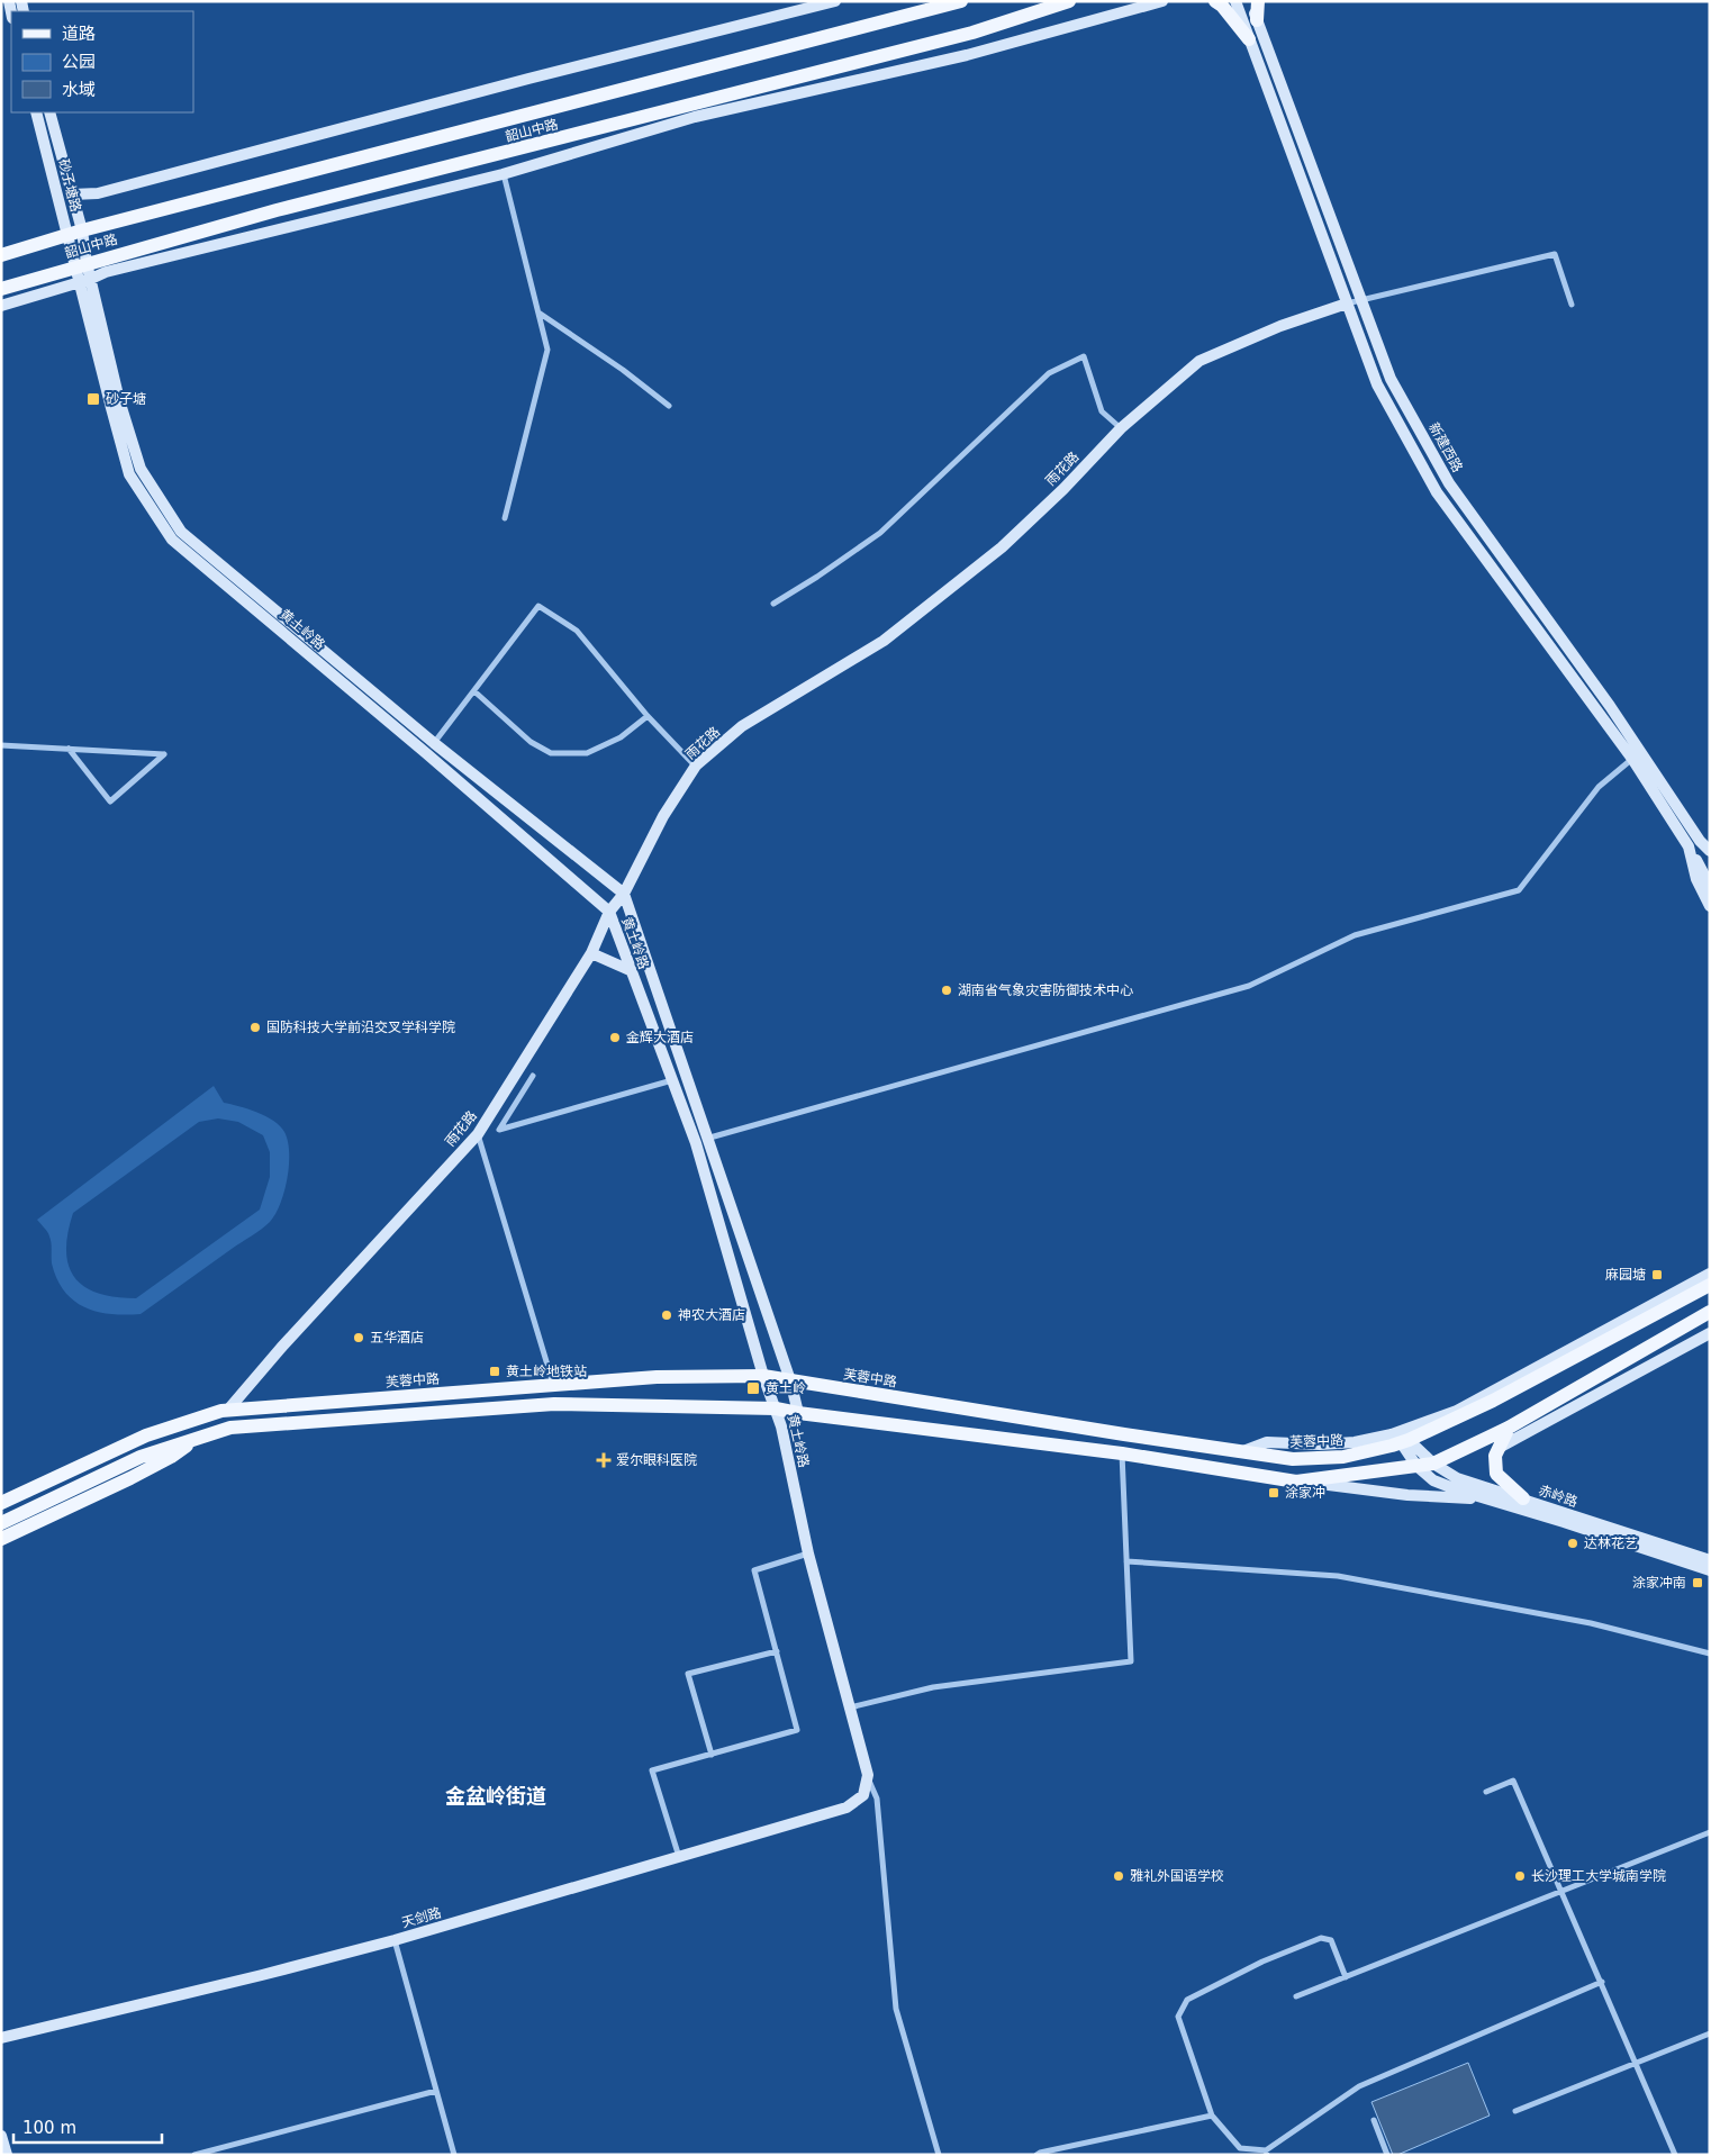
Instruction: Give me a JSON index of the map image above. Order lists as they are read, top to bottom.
{
  "streets": {
    "main road": ["韶山中路", "芙蓉中路"],
    "street": [
      "砂子塘路",
      "新建西路",
      "雨花路",
      "黄土岭路",
      "赤岭路",
      "天剑路"
    ]
  },
  "crossings": [
    ["韶山中路", "砂子塘路"],
    ["韶山中路", "黄土岭路"],
    ["砂子塘路", "黄土岭路"],
    ["雨花路", "黄土岭路"],
    ["雨花路", "芙蓉中路"],
    ["黄土岭路", "芙蓉中路"],
    ["黄土岭路", "天剑路"],
    ["芙蓉中路", "赤岭路"]
  ],
  "districts": ["金盆岭街道"],
  "places": {
    "transit": [
      "砂子塘",
      "麻园塘",
      "黄土岭地铁站",
      "黄土岭",
      "涂家冲",
      "涂家冲南"
    ],
    "other": [
      "湖南省气象灾害防御技术中心",
      "国防科技大学前沿交叉学科学院",
      "金辉大酒店",
      "神农大酒店",
      "五华酒店",
      "达林花艺",
      "雅礼外国语学校",
      "长沙理工大学城南学院"
    ],
    "health": ["爱尔眼科医院"]
  },
  "legend": ["道路", "公园", "水域"],
  "scale_bar": "100 m"
}
